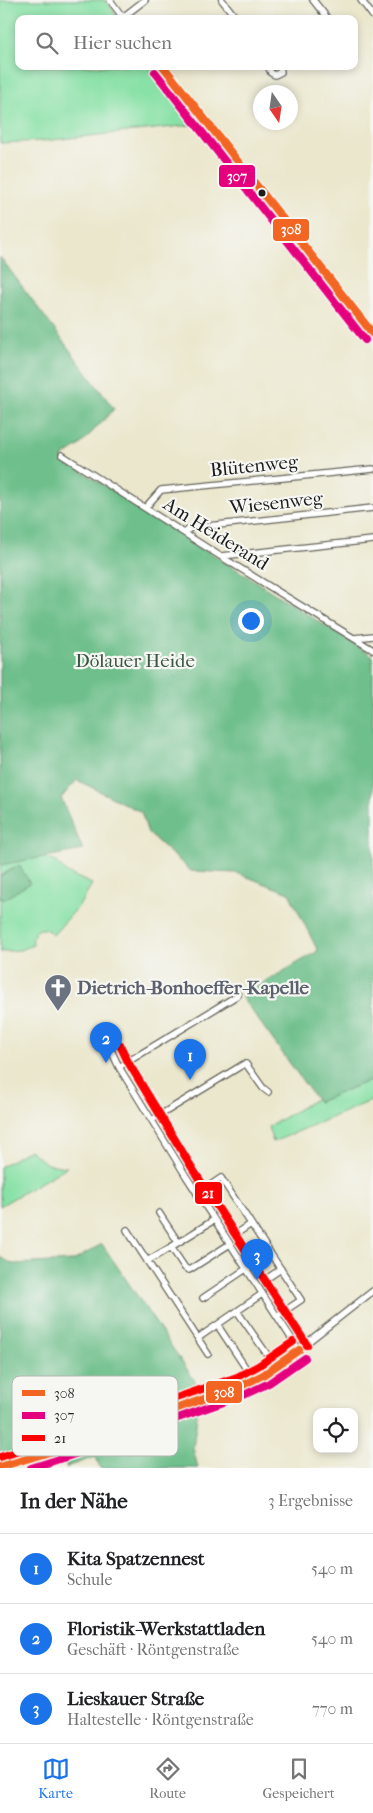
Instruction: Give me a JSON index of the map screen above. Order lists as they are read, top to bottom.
{
  "streets": {
    "street": ["Blütenweg", "Wiesenweg", "Am Heiderand"]
  },
  "crossings": [
    ["Blütenweg", "Am Heiderand"],
    ["Wiesenweg", "Am Heiderand"]
  ],
  "parks": ["Dölauer Heide"],
  "places": {
    "church": ["Dietrich-Bonhoeffer-Kapelle"]
  },
  "lines": ["transit line 308", "transit line 307", "transit line 21"],
  "legend": ["308", "307", "21"],
  "north": "bottom",
  "page": {
    "search": "Hier suchen",
    "pins": ["2", "1", "3"],
    "heading": ["In der Nähe", "3 Ergebnisse"],
    "list": [
      {
        "mark": "1",
        "name": "Kita Spatzennest",
        "note": "Schule",
        "value": "540 m"
      },
      {
        "mark": "2",
        "name": "Floristik-Werkstattladen",
        "note": "Geschäft · Röntgenstraße",
        "value": "540 m"
      },
      {
        "mark": "3",
        "name": "Lieskauer Straße",
        "note": "Haltestelle · Röntgenstraße",
        "value": "770 m"
      }
    ],
    "nav": ["Karte", "Route", "Gespeichert"]
  }
}
